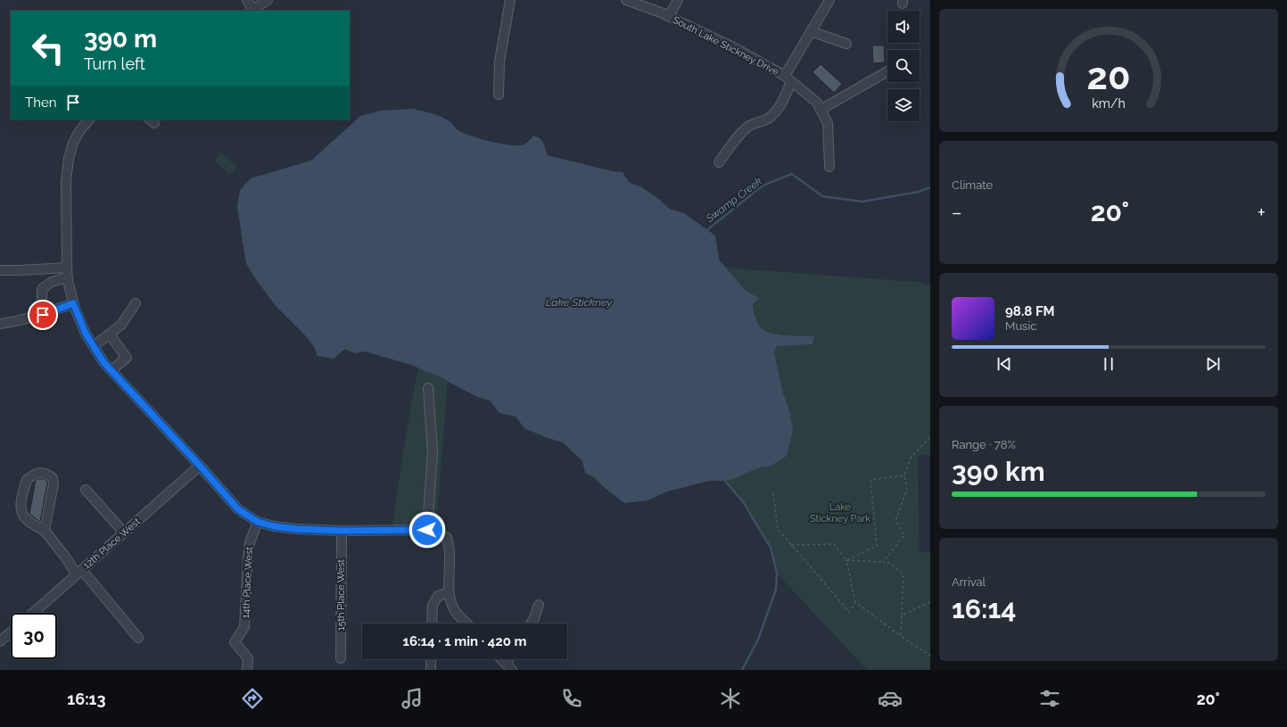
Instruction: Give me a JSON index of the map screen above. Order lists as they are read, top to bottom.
{
  "streets": {
    "street": [
      "South Lake Stickney Drive",
      "12th Place West",
      "14th Place West",
      "15th Place West"
    ]
  },
  "water": ["Swamp Creek", "Lake Stickney"],
  "parks": ["Lake Stickney Park"],
  "page": {
    "turn": ["390 m", "Turn left"],
    "then": "Then",
    "tile": [
      "Climate",
      ["Range · 78%", "390 km"],
      ["Arrival", "16:14"]
    ],
    "heat": ["−", "20°", "+"],
    "song": ["98.8 FM", "Music"],
    "limit": "30",
    "trip": "16:14 · 1 min · 420 m",
    "tabs": ["16:13", "20°"],
    "gauge": ["20", "km/h"]
  }
}
